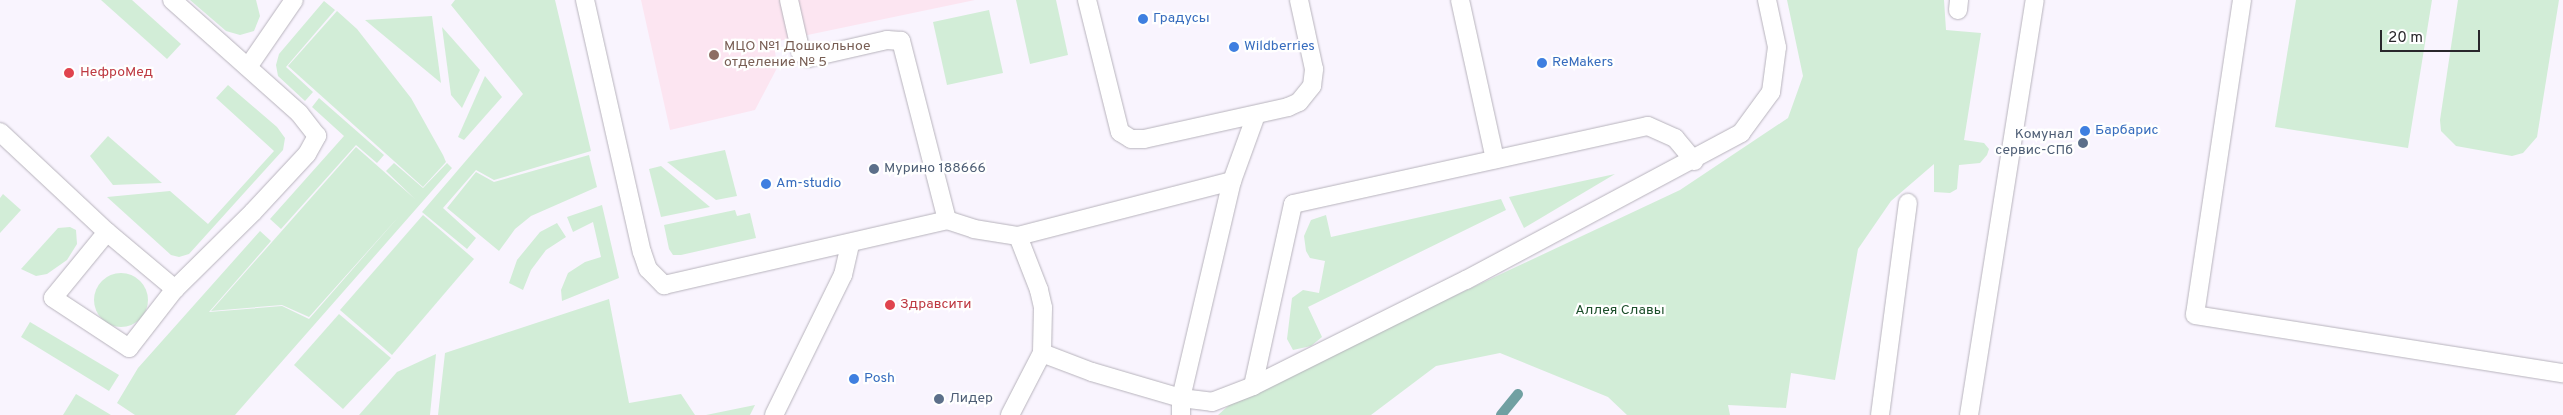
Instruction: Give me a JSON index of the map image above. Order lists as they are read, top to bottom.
{
  "parks": ["Аллея Славы"],
  "places": [
    "Градусы",
    "Wildberries",
    "МЦО №1 Дошкольное отделение № 5",
    "ReMakers",
    "НефроМед",
    "Барбарис",
    "Комунал сервис-СПб",
    "Мурино 188666",
    "Am-studio",
    "Здравсити",
    "Posh",
    "Лидер"
  ],
  "scale_bar": "20 m"
}
